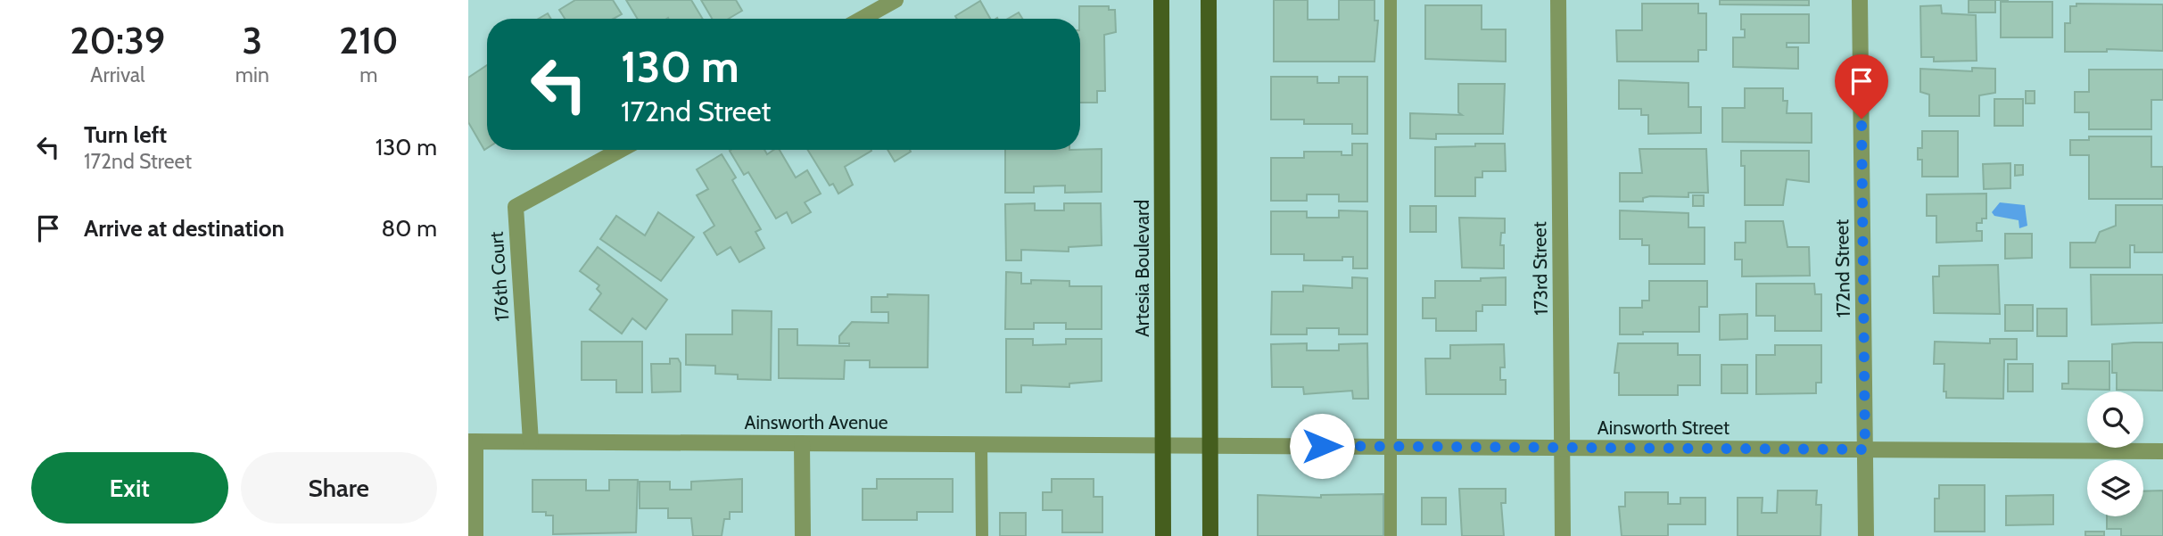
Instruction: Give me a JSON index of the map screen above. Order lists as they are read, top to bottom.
{
  "streets": {
    "main road": ["Artesia Boulevard"],
    "street": [
      "173rd Street",
      "172nd Street",
      "176th Court",
      "Ainsworth Avenue",
      "Ainsworth Street"
    ]
  },
  "crossings": [
    ["Artesia Boulevard", "Ainsworth Avenue"],
    ["Artesia Boulevard", "Ainsworth Street"],
    ["173rd Street", "Ainsworth Street"],
    ["172nd Street", "Ainsworth Street"],
    ["176th Court", "Ainsworth Avenue"],
    ["Ainsworth Avenue", "Ainsworth Street"]
  ],
  "page": {
    "eta": [
      "20:39",
      "Arrival",
      "3",
      "min",
      "210",
      "m"
    ],
    "turn": ["130 m", "172nd Street"],
    "list": [
      {
        "name": "Turn left",
        "note": "172nd Street",
        "value": "130 m"
      },
      {
        "name": "Arrive at destination",
        "value": "80 m"
      }
    ],
    "buttons": ["Exit", "Share"]
  }
}
